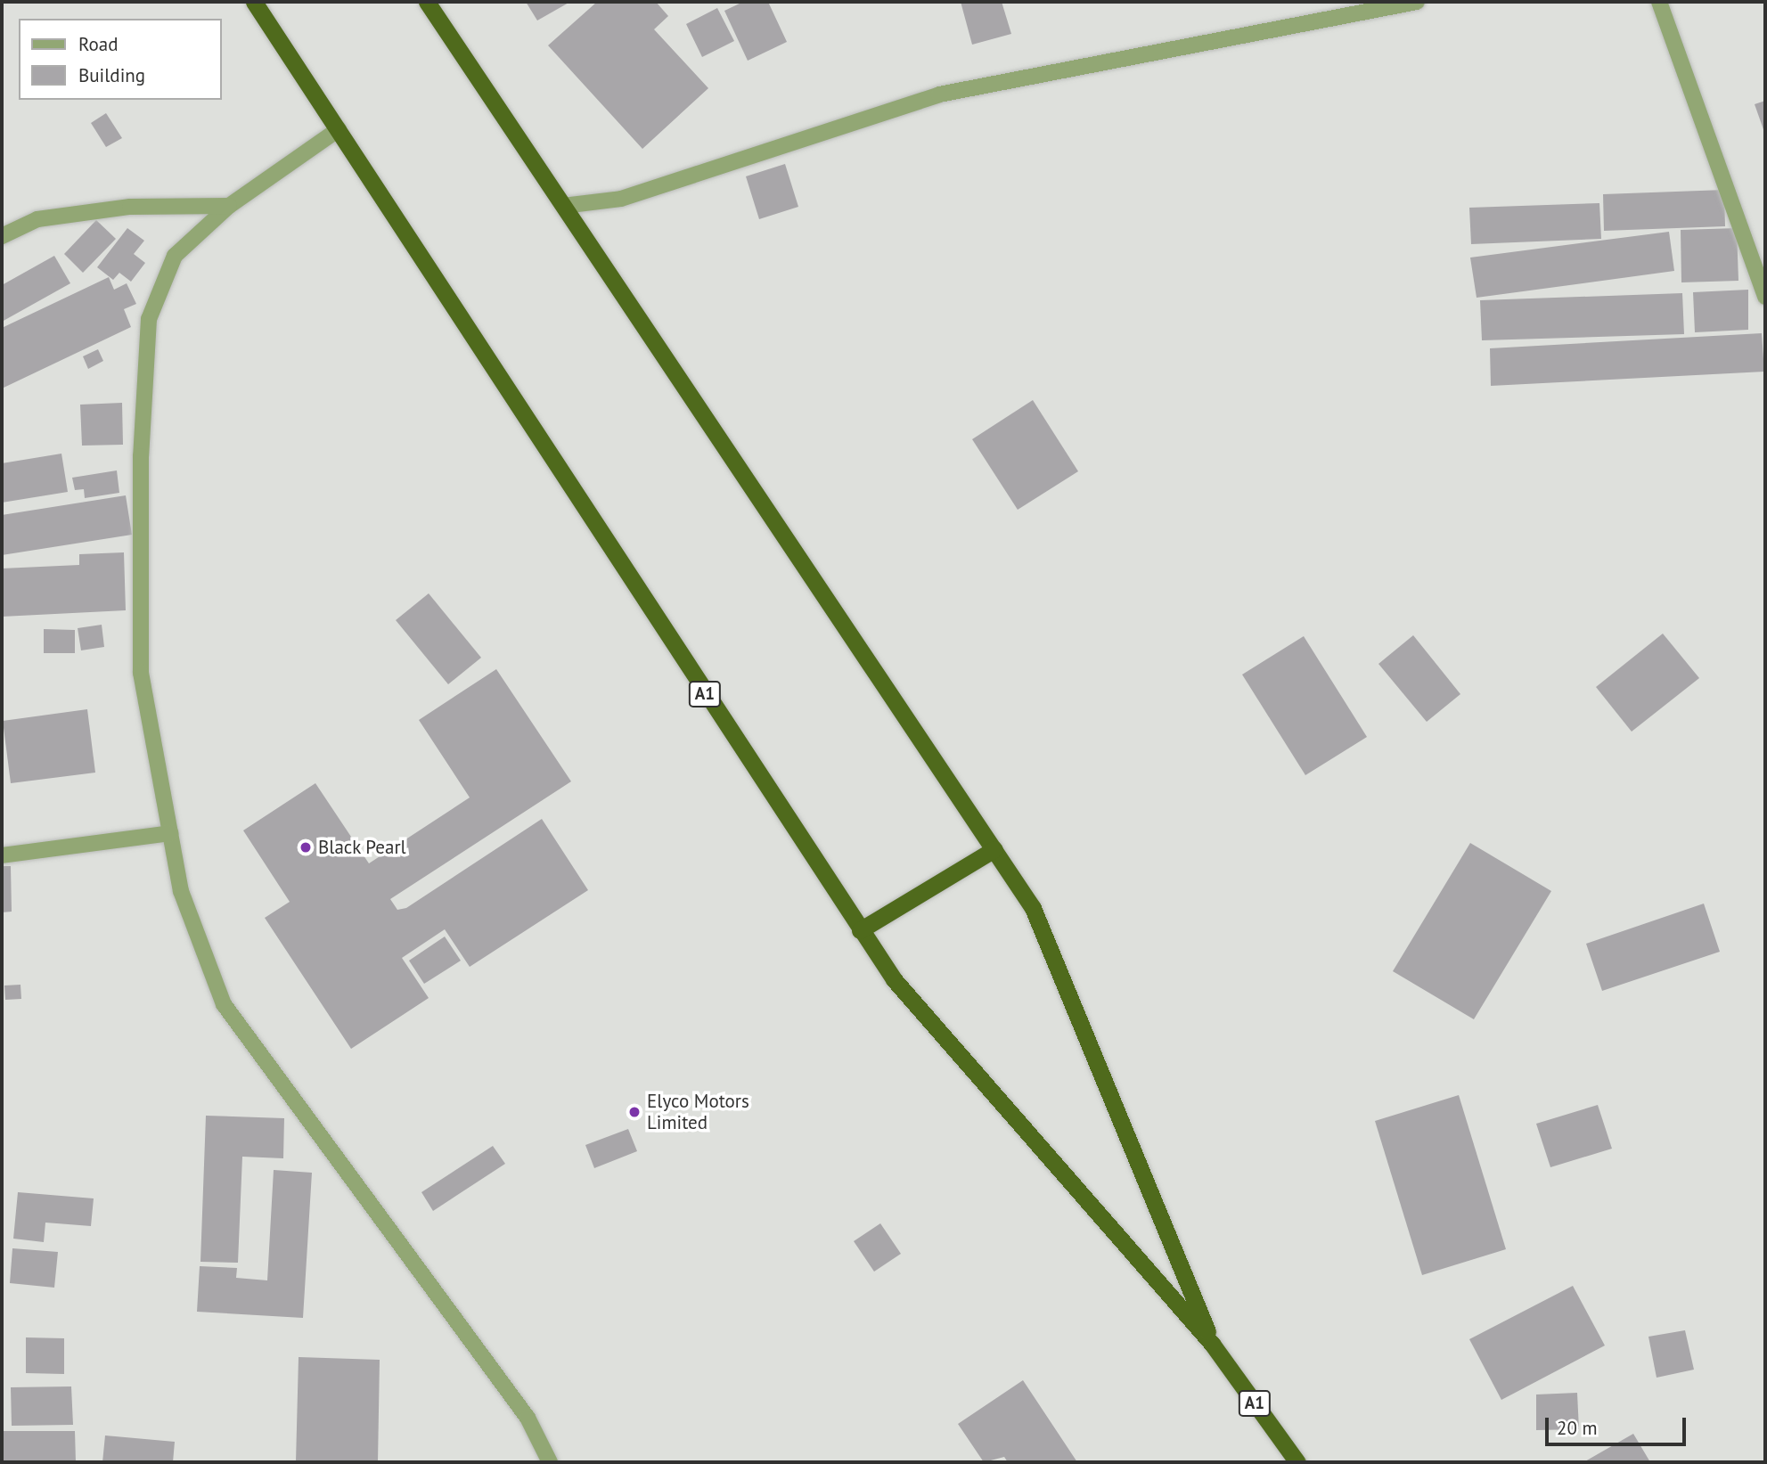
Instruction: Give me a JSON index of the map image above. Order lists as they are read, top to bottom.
{
  "streets": {
    "highway": ["A1"]
  },
  "places": ["Black Pearl", "Elyco Motors Limited"],
  "legend": ["Road", "Building"],
  "scale_bar": "20 m"
}
